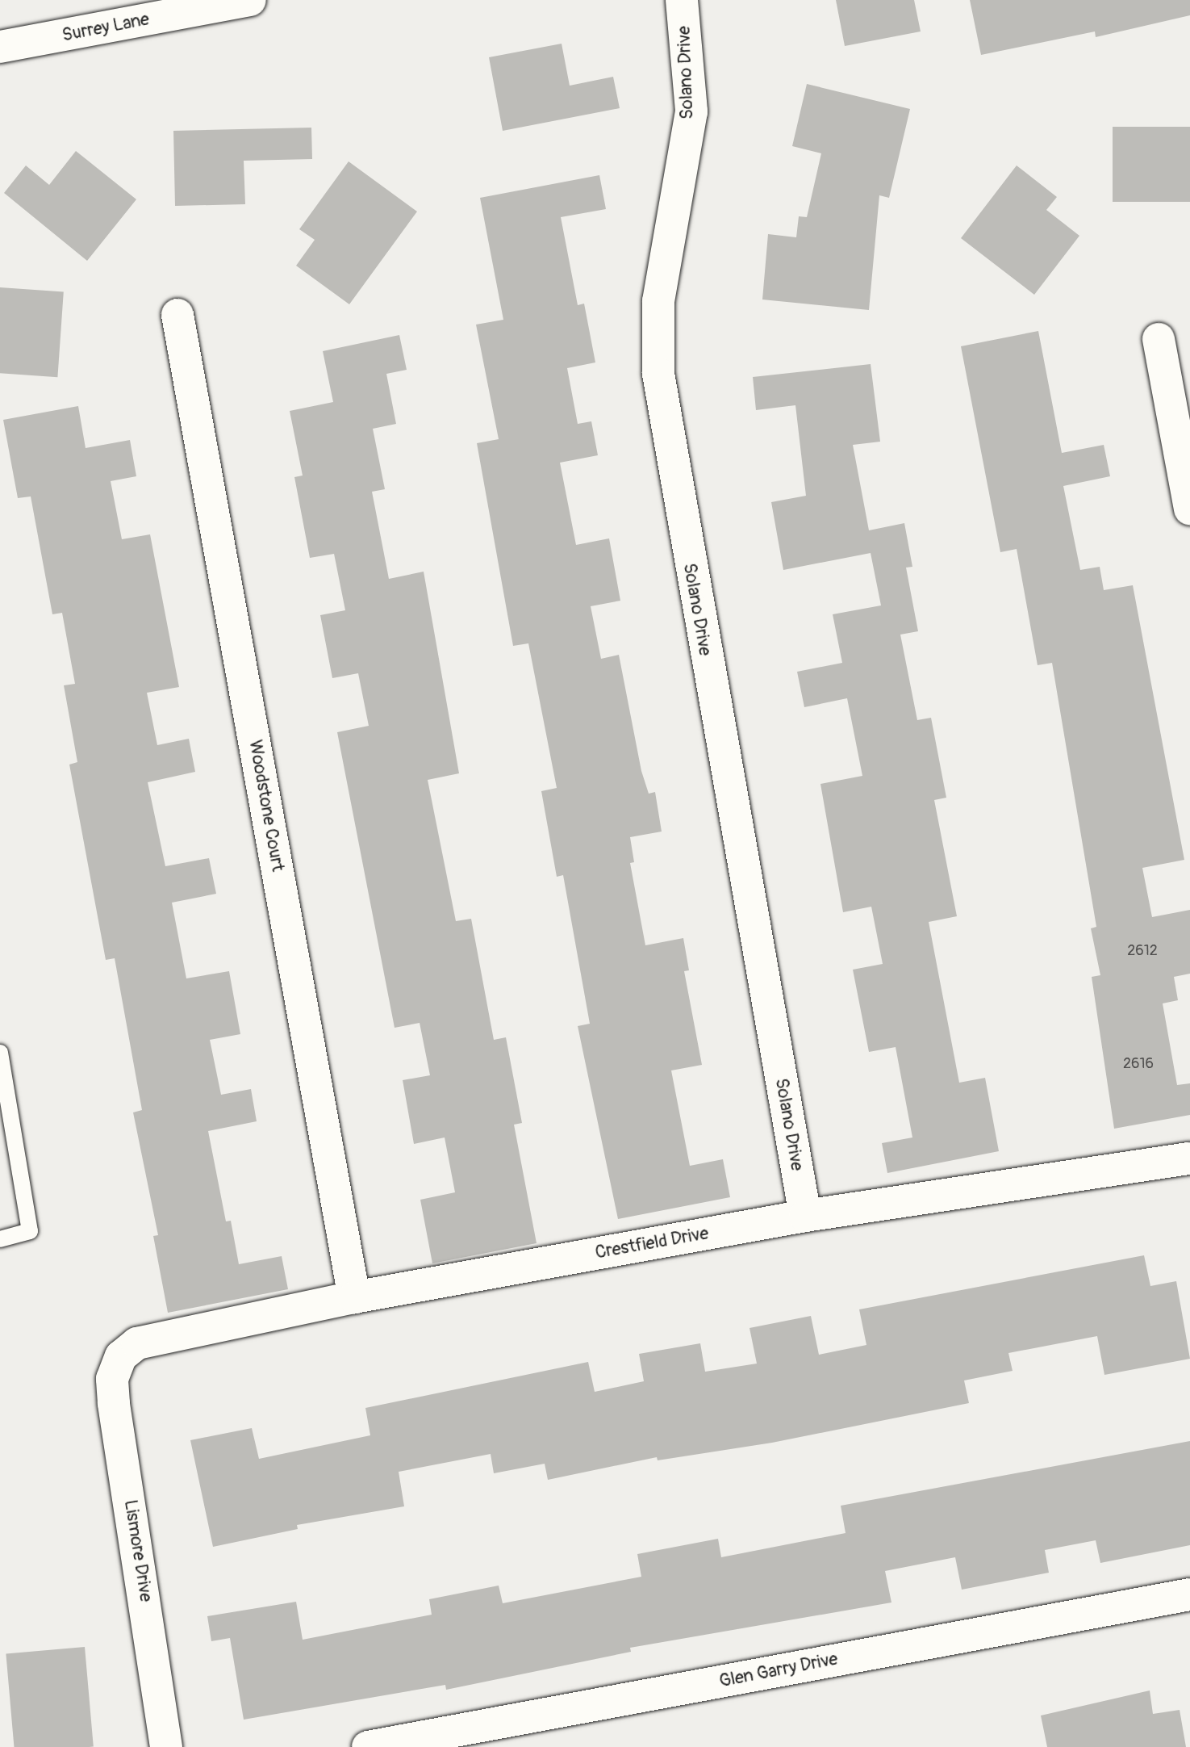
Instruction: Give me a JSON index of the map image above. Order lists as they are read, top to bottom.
{
  "streets": {
    "street": [
      "Surrey Lane",
      "Solano Drive",
      "Woodstone Court",
      "Crestfield Drive",
      "Lismore Drive",
      "Glen Garry Drive"
    ]
  },
  "crossings": [
    ["Solano Drive", "Crestfield Drive"],
    ["Woodstone Court", "Crestfield Drive"],
    ["Crestfield Drive", "Lismore Drive"]
  ],
  "house_numbers": ["2612", "2616"]
}
